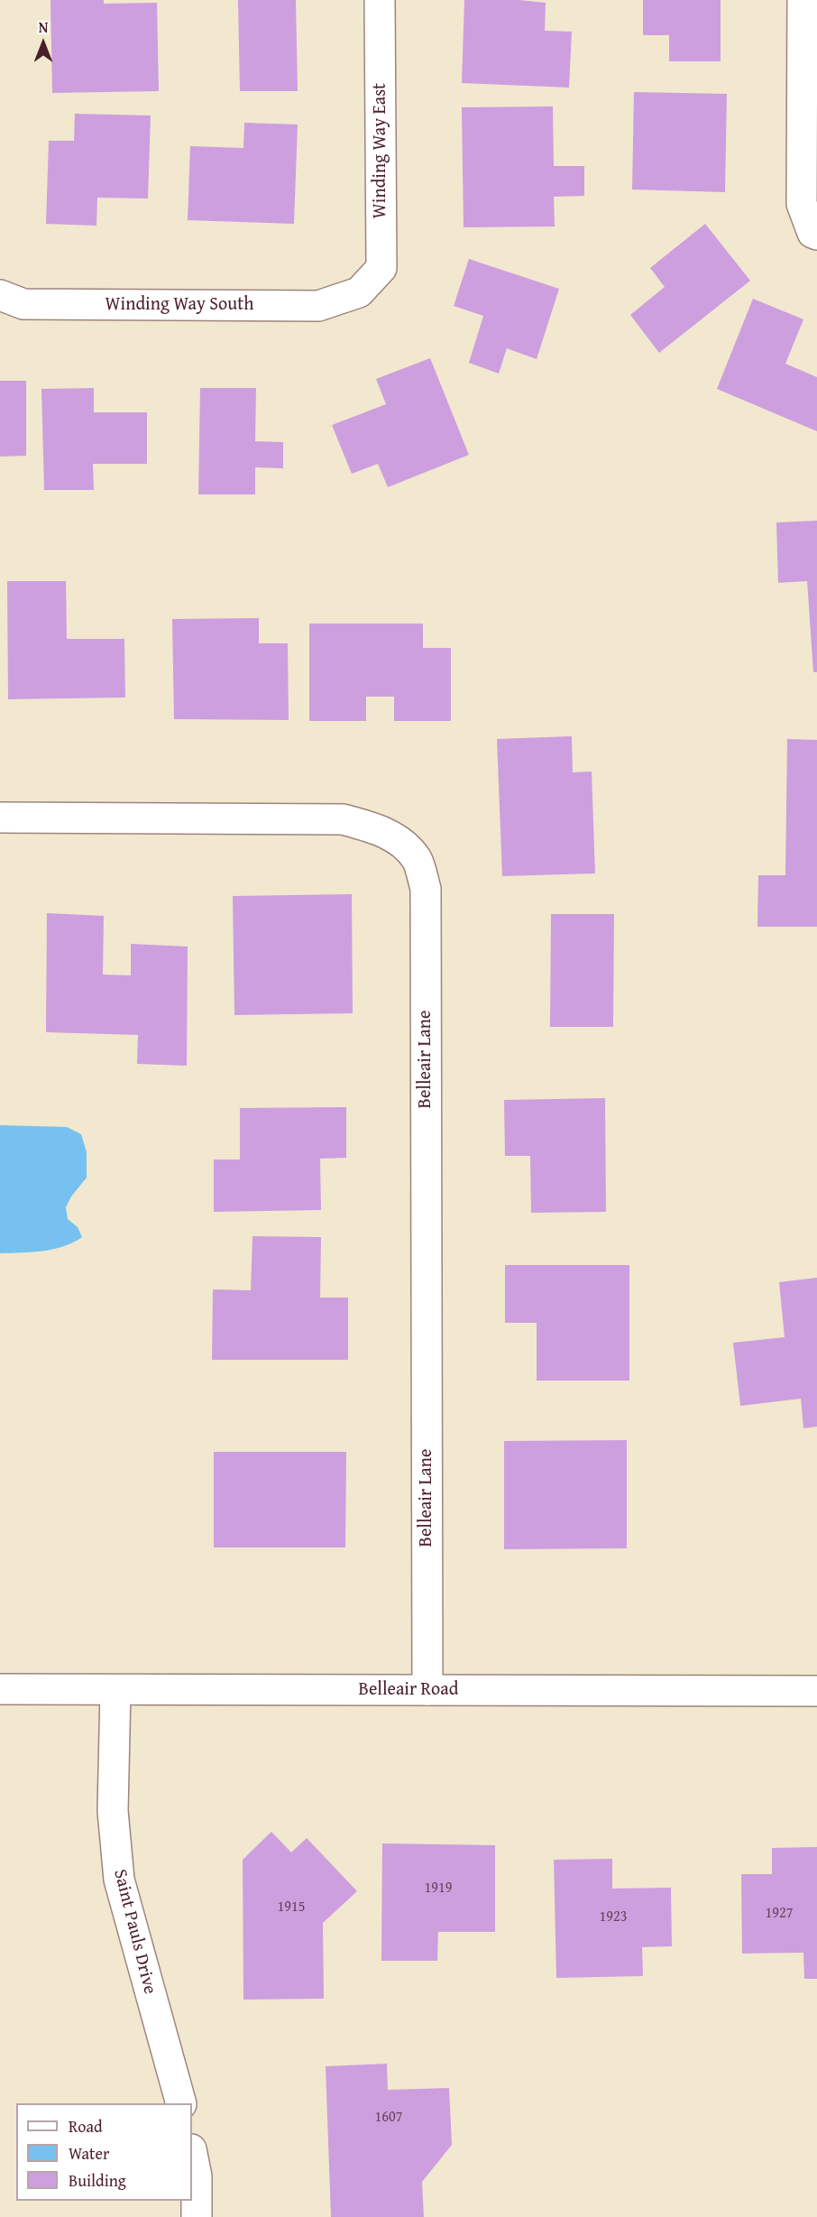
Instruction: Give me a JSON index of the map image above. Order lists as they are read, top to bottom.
{
  "streets": {
    "street": [
      "Winding Way East",
      "Winding Way South",
      "Belleair Lane",
      "Belleair Road",
      "Saint Pauls Drive"
    ]
  },
  "crossings": [
    ["Winding Way East", "Winding Way South"],
    ["Belleair Lane", "Belleair Road"],
    ["Belleair Road", "Saint Pauls Drive"]
  ],
  "house_numbers": [
    "1919",
    "1915",
    "1927",
    "1923",
    "1607"
  ],
  "legend": ["Road", "Water", "Building"],
  "north": "top"
}
